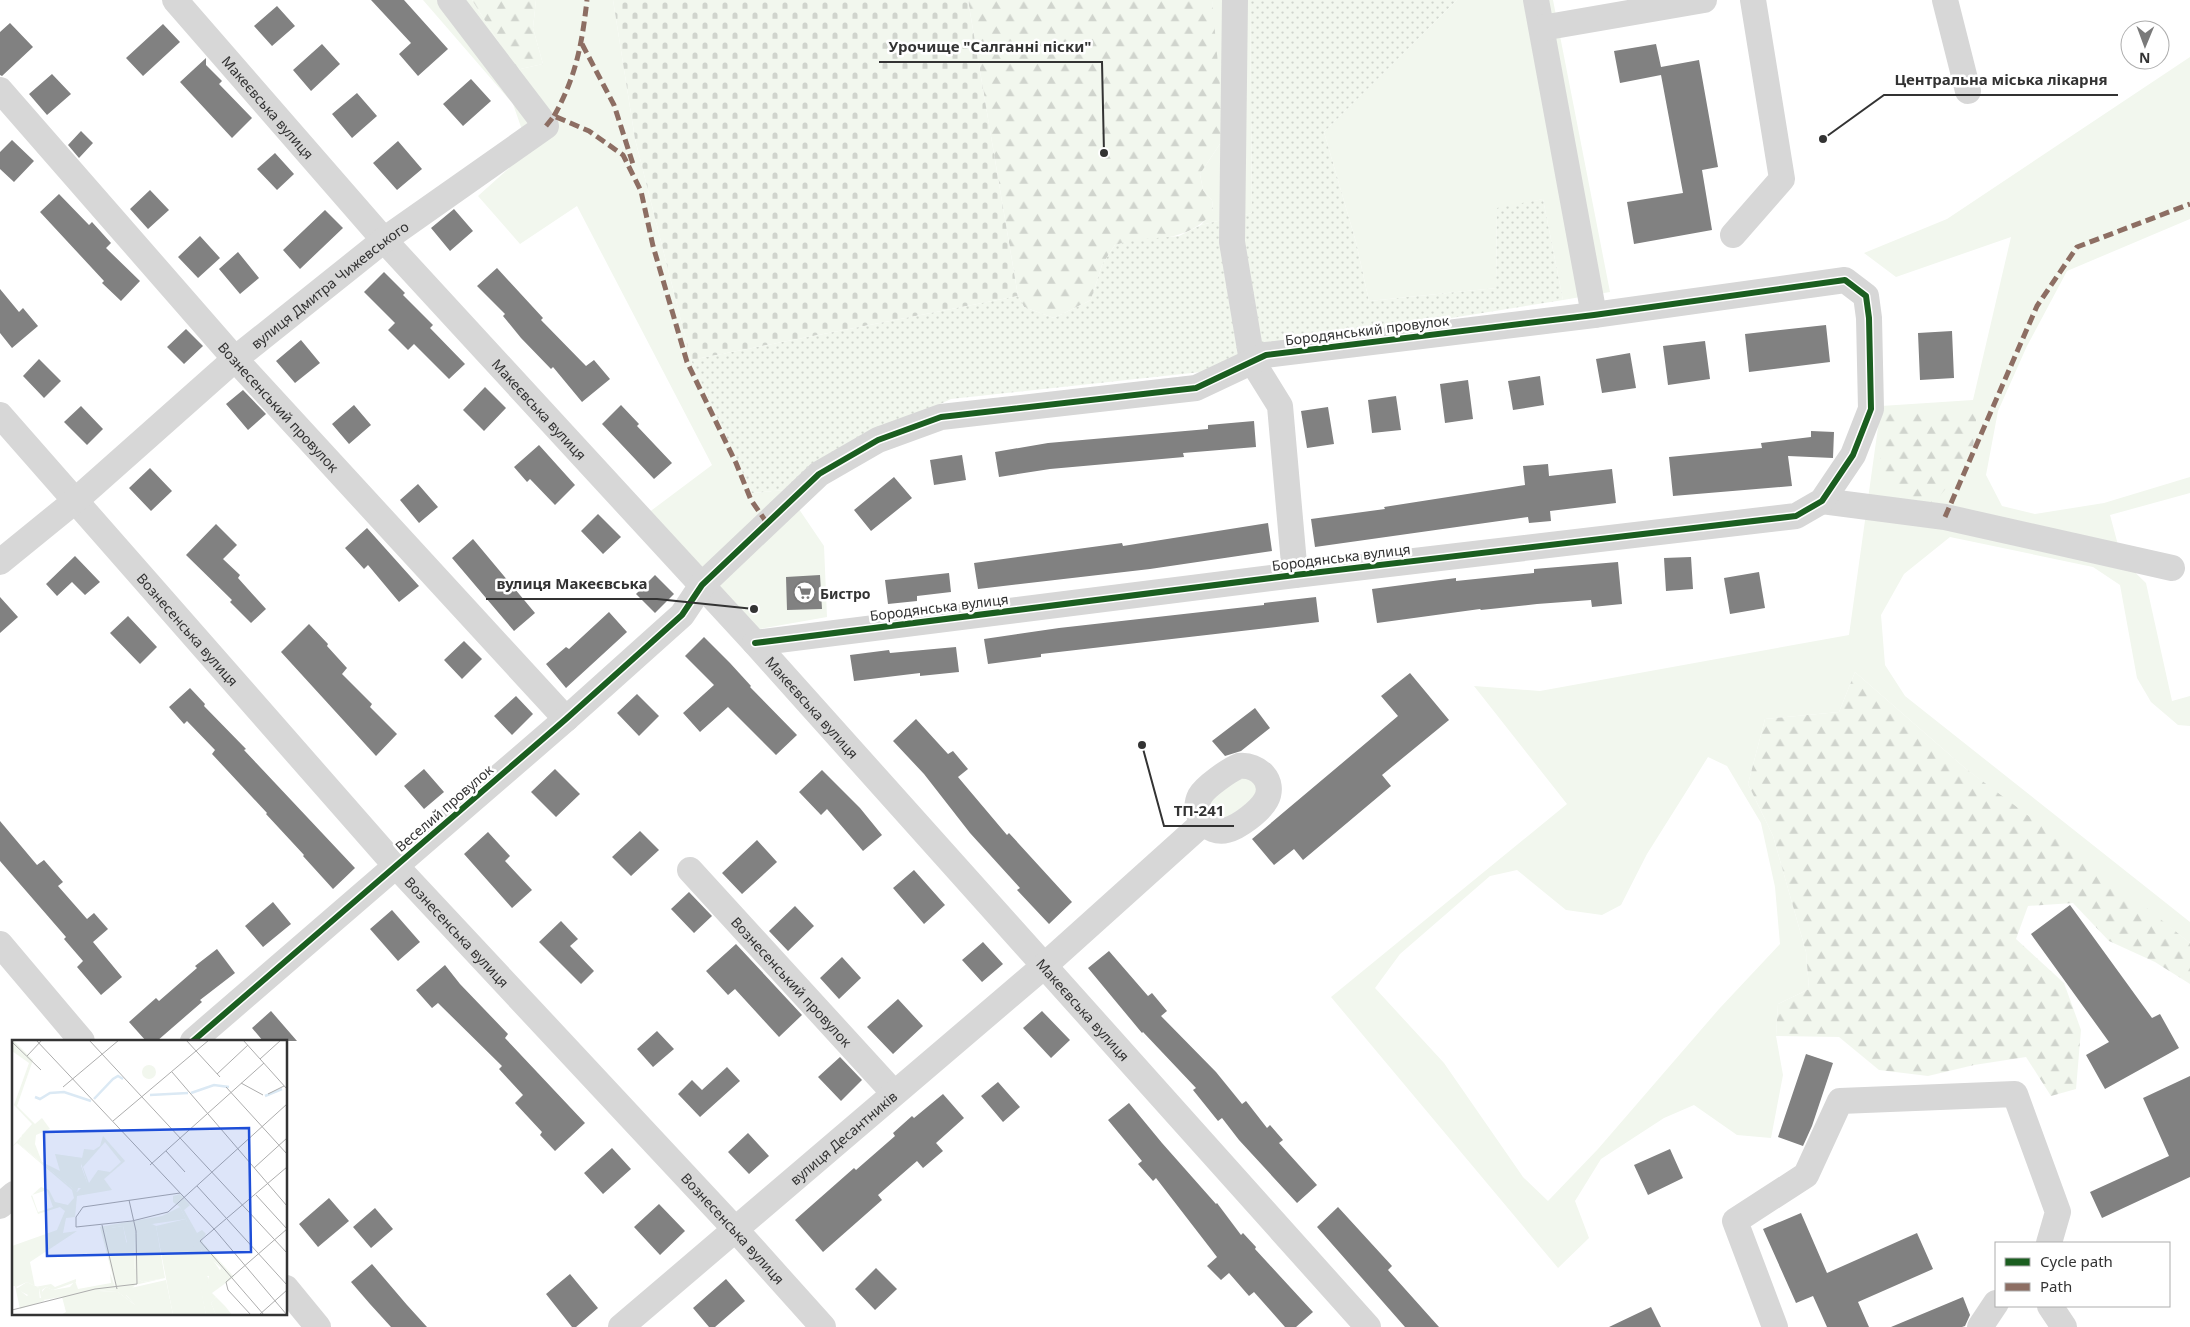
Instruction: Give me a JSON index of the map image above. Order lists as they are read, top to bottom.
{
  "streets": {
    "street": [
      "Макеєвська вулиця",
      "вулиця Дмитра Чижевського",
      "Бородянський провулок",
      "Вознесенський провулок",
      "Бородянська вулиця",
      "Вознесенська вулиця",
      "Веселий провулок",
      "вулиця Десантників"
    ]
  },
  "crossings": [
    ["Макеєвська вулиця", "вулиця Дмитра Чижевського"],
    ["Макеєвська вулиця", "Бородянський провулок"],
    ["Макеєвська вулиця", "Бородянська вулиця"],
    ["Макеєвська вулиця", "Веселий провулок"],
    ["Макеєвська вулиця", "вулиця Десантників"],
    ["вулиця Дмитра Чижевського", "Вознесенський провулок"],
    ["вулиця Дмитра Чижевського", "Вознесенська вулиця"],
    ["Бородянський провулок", "Бородянська вулиця"],
    ["Бородянський провулок", "Веселий провулок"],
    ["Вознесенський провулок", "Веселий провулок"],
    ["Вознесенський провулок", "вулиця Десантників"],
    ["Вознесенська вулиця", "Веселий провулок"],
    ["Вознесенська вулиця", "вулиця Десантників"]
  ],
  "places": {
    "other": [
      "Центральна міська лікарня",
      "Урочище \"Салганні піски\"",
      "вулиця Макеєвська",
      "ТП-241"
    ],
    "supermarket": ["Бистро"]
  },
  "legend": ["Cycle path", "Path"],
  "north": "bottom"
}
